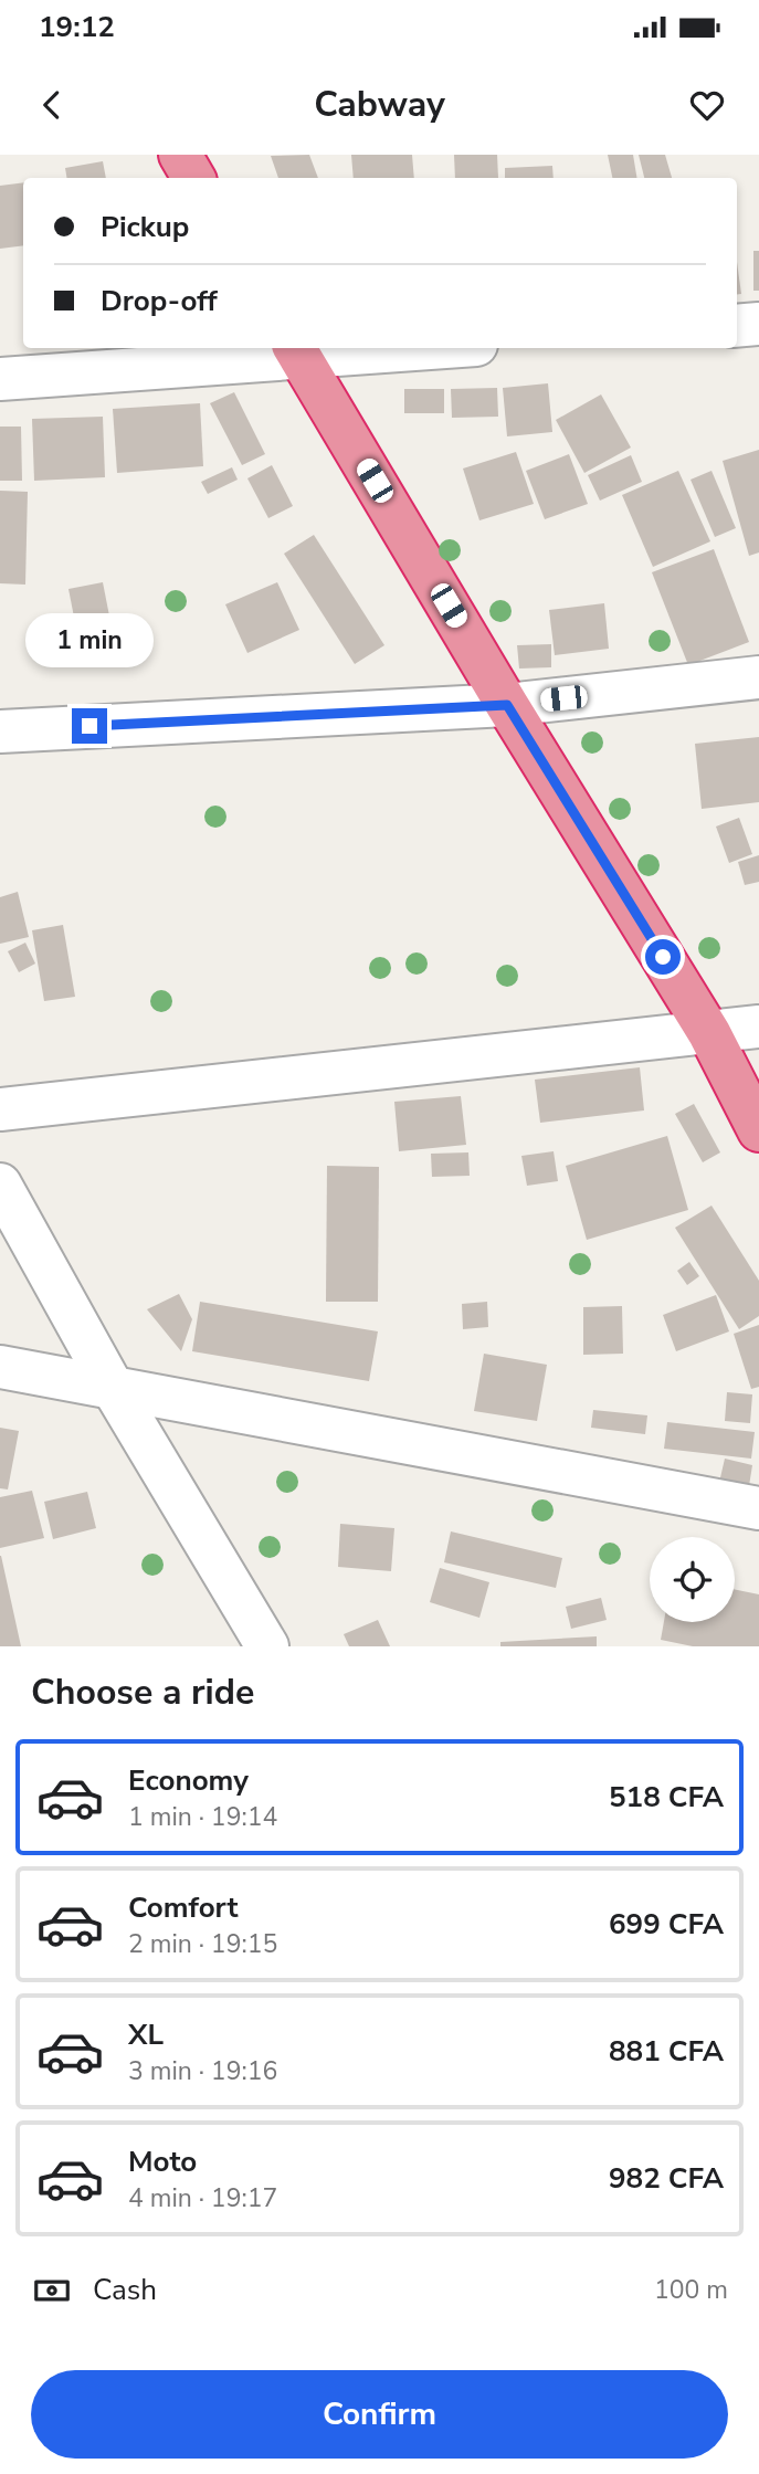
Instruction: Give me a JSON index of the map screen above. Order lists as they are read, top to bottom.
{
  "page": {
    "status": "19:12",
    "header": "Cabway",
    "banner": ["Pickup", "Drop-off"],
    "bubble": "1 min",
    "heading": "Choose a ride",
    "list": [
      {
        "name": "Economy",
        "note": "1 min · 19:14",
        "value": "518 CFA"
      },
      {
        "name": "Comfort",
        "note": "2 min · 19:15",
        "value": "699 CFA"
      },
      {
        "name": "XL",
        "note": "3 min · 19:16",
        "value": "881 CFA"
      },
      {
        "name": "Moto",
        "note": "4 min · 19:17",
        "value": "982 CFA"
      }
    ],
    "pay": ["Cash", "100 m"],
    "buttons": "Confirm"
  }
}
